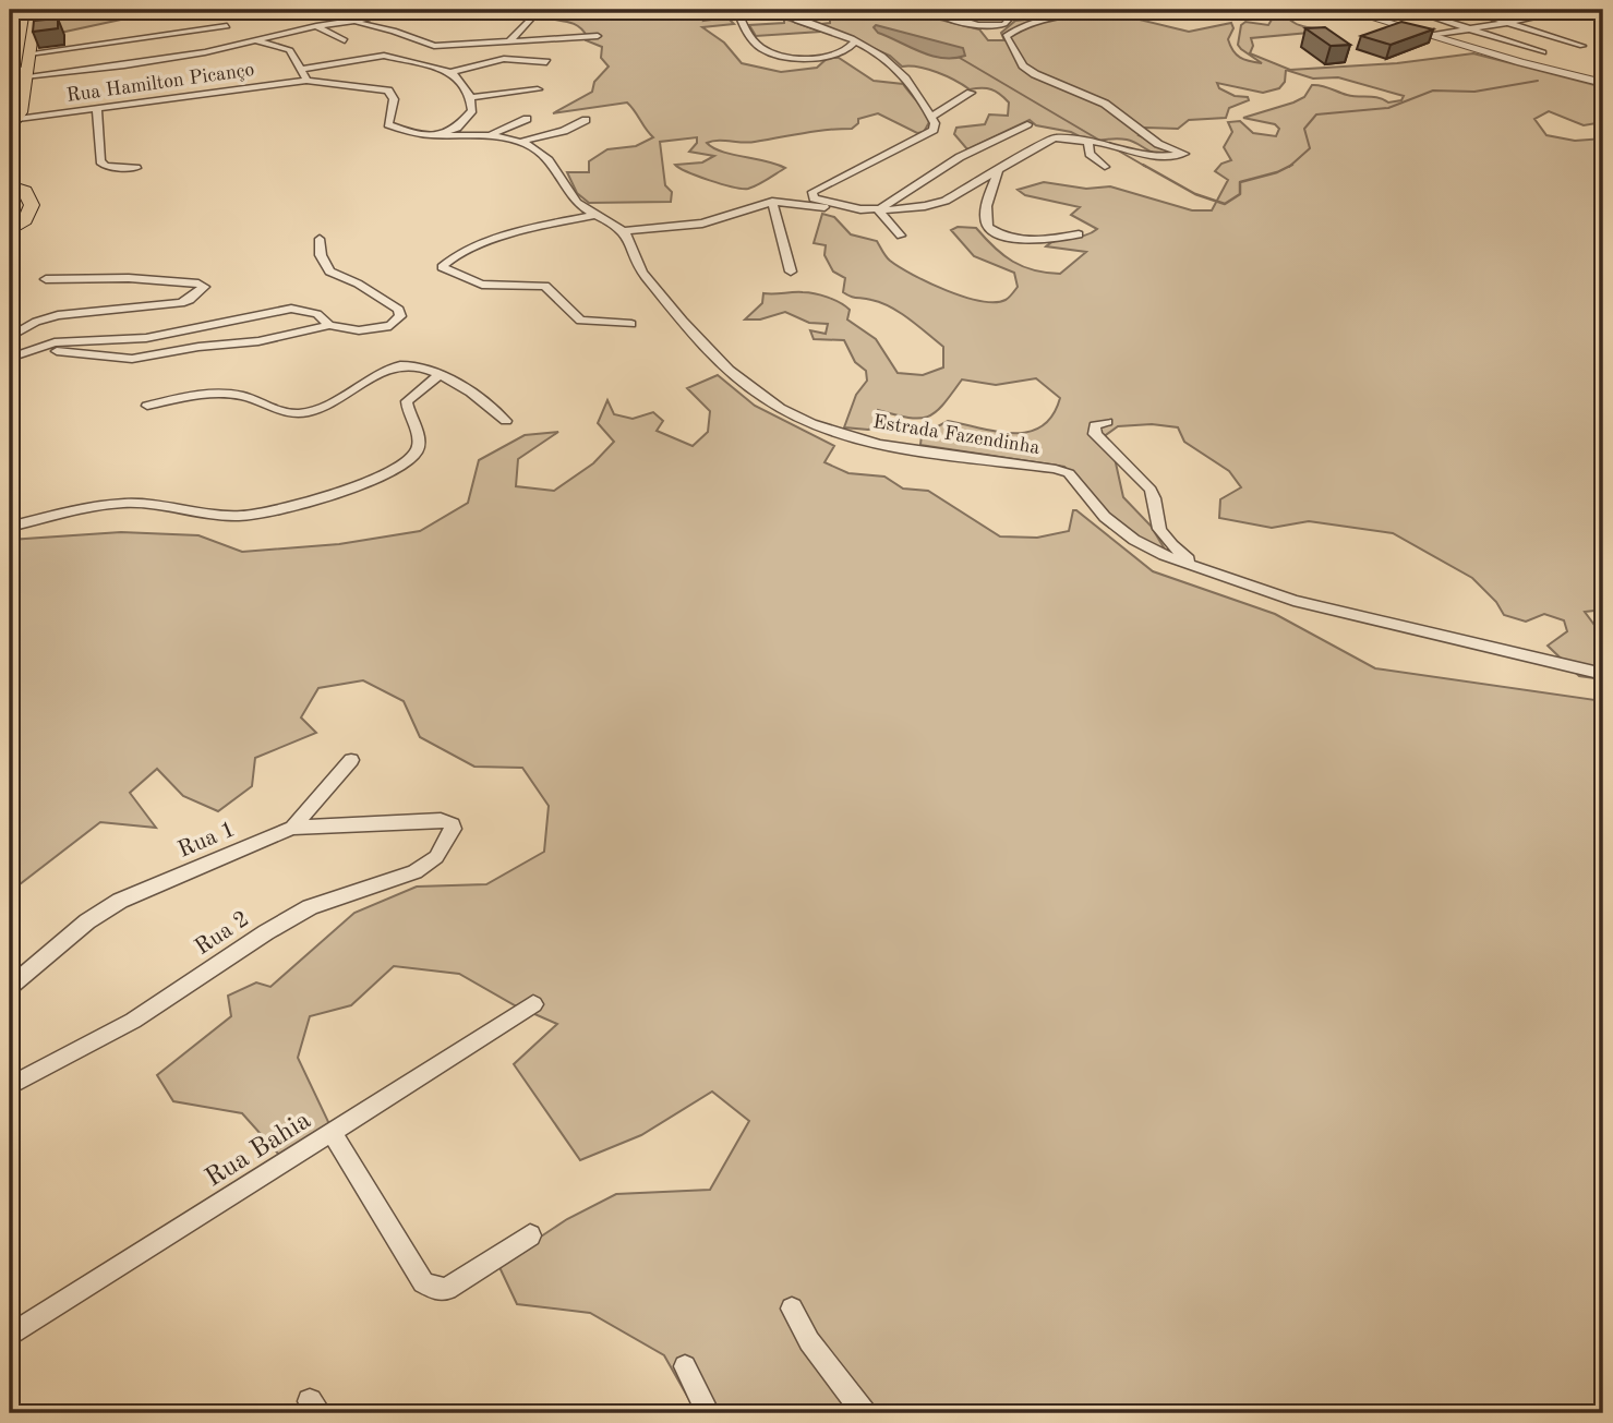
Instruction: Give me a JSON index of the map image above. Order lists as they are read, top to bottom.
{
  "streets": {
    "street": [
      "Rua Hamilton Picanço",
      "Estrada Fazendinha",
      "Rua 1",
      "Rua 2",
      "Rua Bahia"
    ]
  },
  "crossings": [
    ["Rua 1", "Rua 2"]
  ]
}
